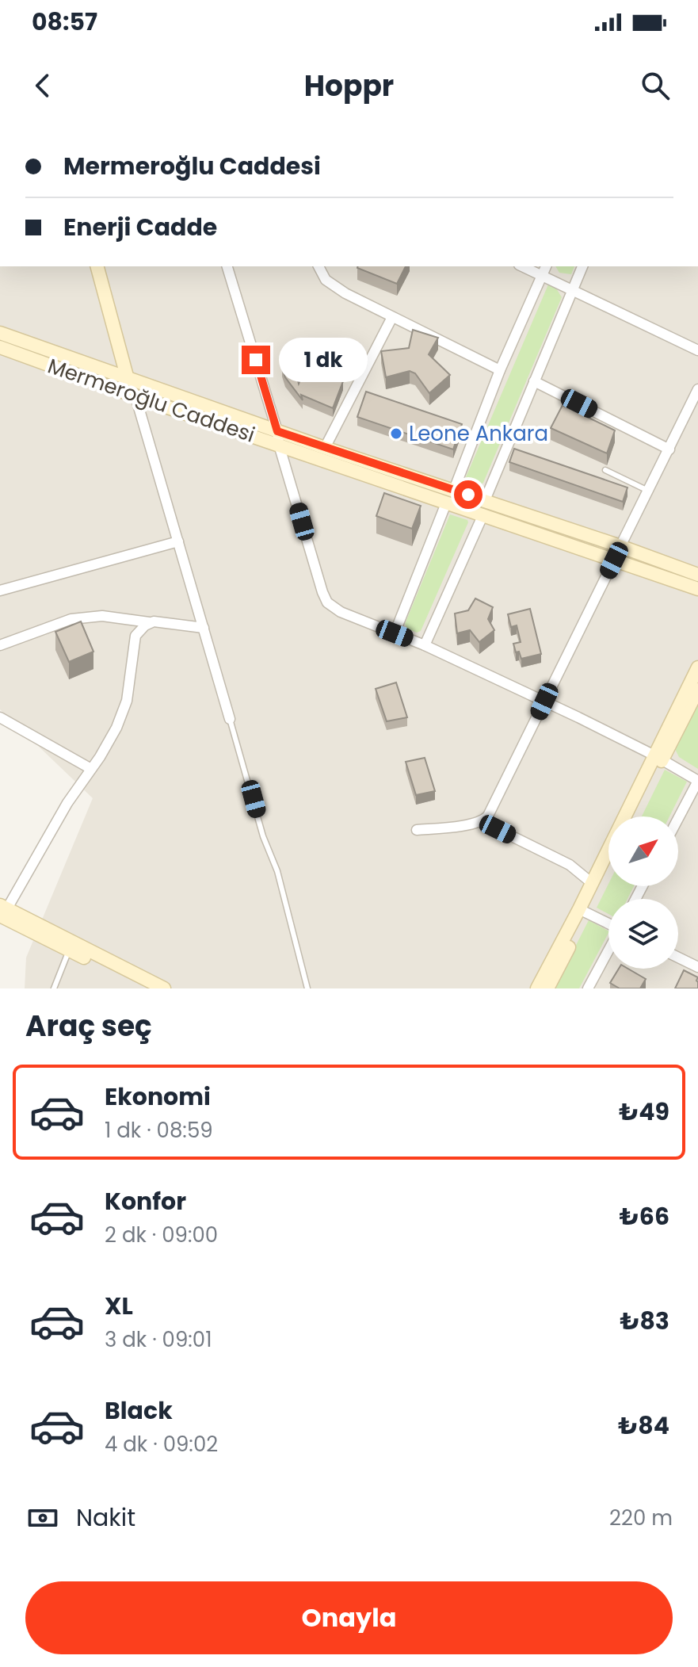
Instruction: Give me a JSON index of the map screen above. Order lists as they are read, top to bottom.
{
  "streets": {
    "main road": ["Mermeroğlu Caddesi"]
  },
  "places": ["Leone Ankara"],
  "north": "top right",
  "page": {
    "status": "08:57",
    "header": "Hoppr",
    "banner": ["Mermeroğlu Caddesi", "Enerji Cadde"],
    "bubble": "1 dk",
    "heading": "Araç seç",
    "list": [
      {
        "name": "Ekonomi",
        "note": "1 dk · 08:59",
        "value": "₺49"
      },
      {
        "name": "Konfor",
        "note": "2 dk · 09:00",
        "value": "₺66"
      },
      {
        "name": "XL",
        "note": "3 dk · 09:01",
        "value": "₺83"
      },
      {
        "name": "Black",
        "note": "4 dk · 09:02",
        "value": "₺84"
      }
    ],
    "pay": ["Nakit", "220 m"],
    "buttons": "Onayla"
  }
}
